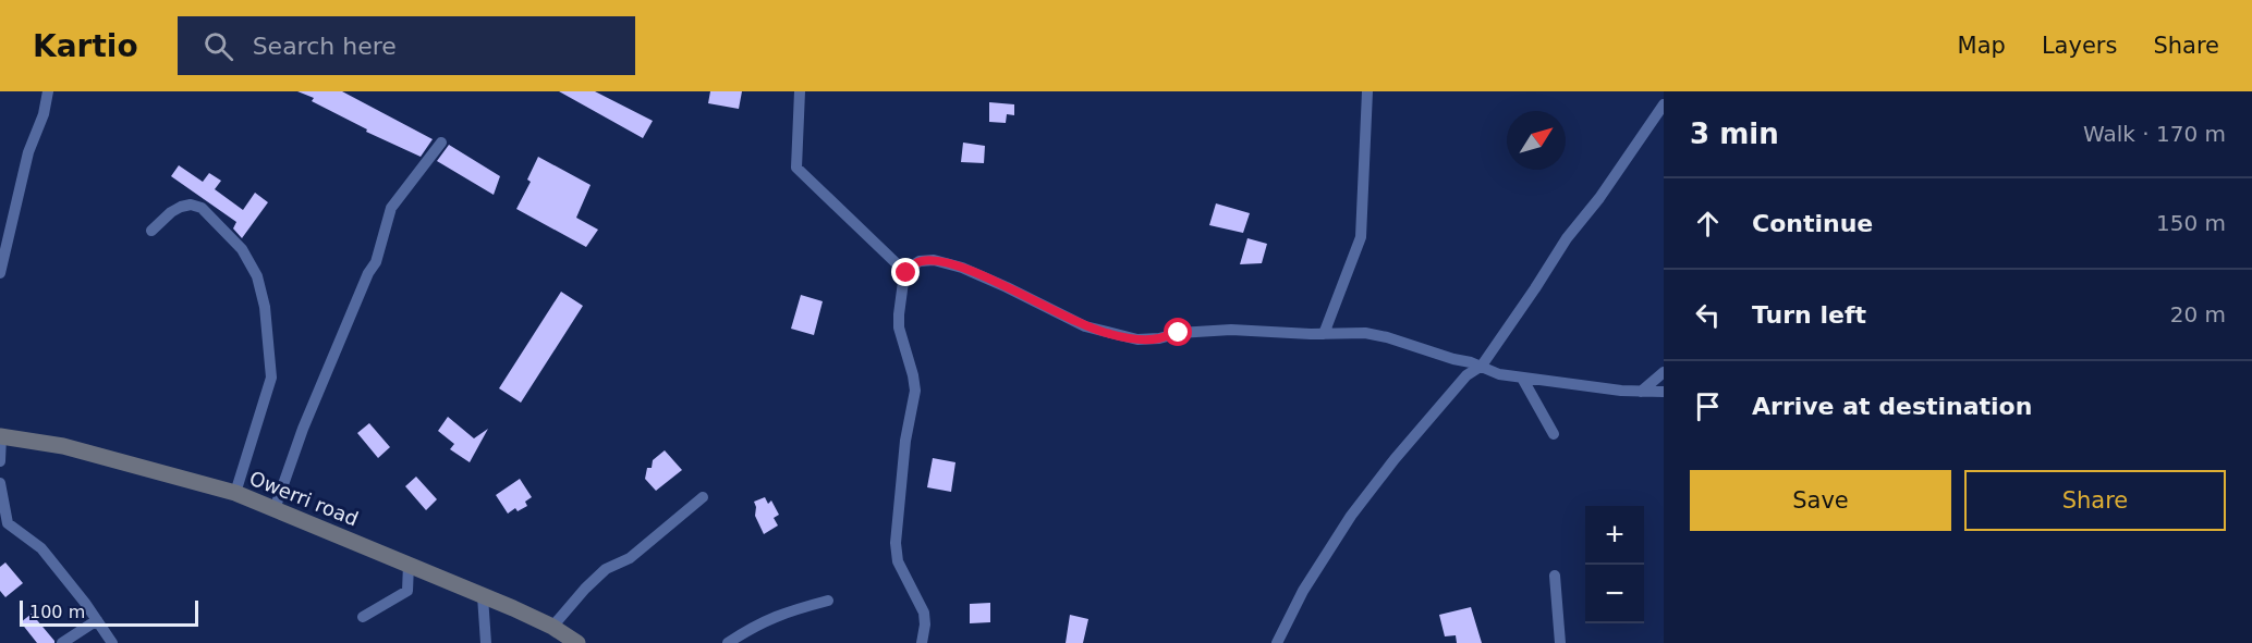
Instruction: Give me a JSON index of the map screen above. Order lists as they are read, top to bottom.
{
  "streets": {
    "main road": ["Owerri road"]
  },
  "scale_bar": "100 m",
  "north": "top right",
  "page": {
    "header": "Kartio",
    "search": "Search here",
    "nav": ["Map", "Layers", "Share"],
    "heading": ["3 min", "Walk · 170 m"],
    "list": [
      ["Continue", "150 m"],
      ["Turn left", "20 m"],
      "Arrive at destination"
    ],
    "buttons": ["Save", "Share"],
    "map_buttons": ["+", "−"],
    "scale": "100 m"
  }
}
